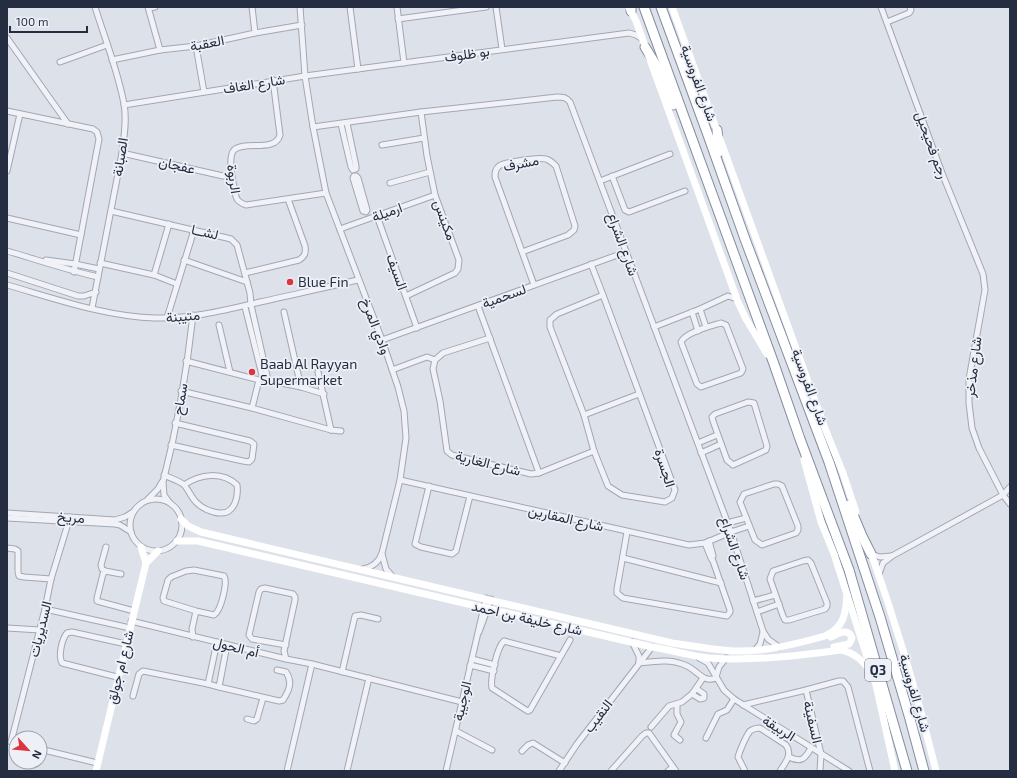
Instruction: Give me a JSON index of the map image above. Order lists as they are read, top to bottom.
{
  "streets": {
    "highway": ["شارع الفروسية", "Q3"],
    "street": [
      "العقبة",
      "بو ظلوف",
      "شارع الغاف",
      "رجم فحيحيل",
      "الصبانة",
      "مشرف",
      "عفجان",
      "الربوة",
      "ارميلة",
      "مكينس",
      "لشــا",
      "شارع الشراع",
      "السيف",
      "لسحمية",
      "متيبنة",
      "وادي المرخ",
      "شارع مذخر",
      "سماح",
      "شارع الغارية",
      "الجسرة",
      "مريخ",
      "شارع المقارين",
      "شارع خليفة بن احمد",
      "السديريات",
      "أم الحول",
      "شارع ام جولق",
      "الوجيبة",
      "النقيب",
      "السفينة",
      "الربيقة"
    ]
  },
  "crossings": [
    ["العقبة", "شارع الغاف"],
    ["العقبة", "الصبانة"],
    ["العقبة", "وادي المرخ"],
    ["بو ظلوف", "شارع الغاف"],
    ["بو ظلوف", "وادي المرخ"],
    ["شارع الفروسية", "شارع خليفة بن احمد"],
    ["شارع الغاف", "الصبانة"],
    ["شارع الغاف", "الربوة"],
    ["شارع الغاف", "وادي المرخ"],
    ["رجم فحيحيل", "شارع مذخر"],
    ["الصبانة", "عفجان"],
    ["الصبانة", "لشــا"],
    ["الصبانة", "متيبنة"],
    ["مشرف", "لسحمية"],
    ["عفجان", "الربوة"],
    ["الربوة", "وادي المرخ"],
    ["ارميلة", "مكينس"],
    ["ارميلة", "السيف"],
    ["ارميلة", "وادي المرخ"],
    ["مكينس", "شارع الشراع"],
    ["مكينس", "السيف"],
    ["لشــا", "متيبنة"],
    ["شارع الشراع", "لسحمية"],
    ["شارع الشراع", "وادي المرخ"],
    ["شارع الشراع", "شارع المقارين"],
    ["شارع الشراع", "شارع خليفة بن احمد"],
    ["السيف", "لسحمية"],
    ["لسحمية", "وادي المرخ"],
    ["لسحمية", "شارع الغارية"],
    ["لسحمية", "الجسرة"],
    ["متيبنة", "وادي المرخ"],
    ["متيبنة", "سماح"],
    ["وادي المرخ", "شارع المقارين"],
    ["وادي المرخ", "شارع خليفة بن احمد"],
    ["سماح", "مريخ"],
    ["سماح", "شارع خليفة بن احمد"],
    ["مريخ", "شارع خليفة بن احمد"],
    ["مريخ", "السديريات"],
    ["شارع خليفة بن احمد", "الوجيبة"],
    ["شارع خليفة بن احمد", "النقيب"],
    ["شارع خليفة بن احمد", "الربيقة"],
    ["السديريات", "أم الحول"],
    ["أم الحول", "شارع ام جولق"],
    ["أم الحول", "الوجيبة"],
    ["السفينة", "الربيقة"]
  ],
  "places": ["Blue Fin", "Baab Al Rayyan Supermarket"],
  "scale_bar": "100 m",
  "north": "bottom right"
}
